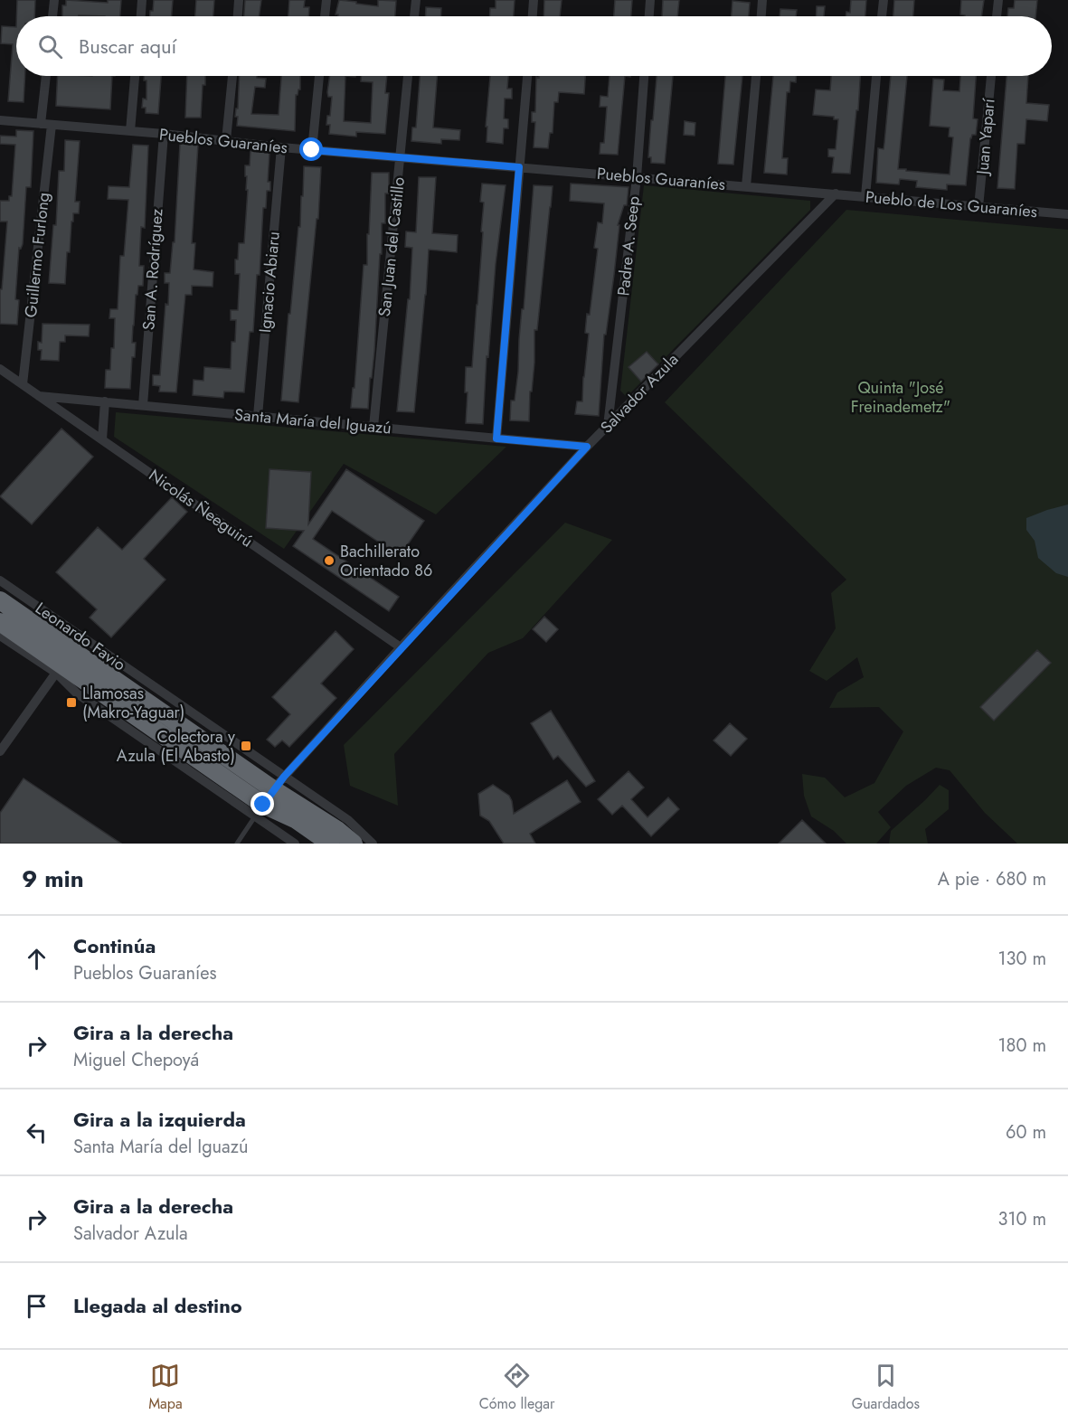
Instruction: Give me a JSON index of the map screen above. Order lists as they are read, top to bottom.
{
  "streets": {
    "street": [
      "Juan Yaparí",
      "Pueblos Guaraníes",
      "Pueblo de Los Guaraníes",
      "Padre A. Seep",
      "San Juan del Castillo",
      "Guillermo Furlong",
      "San A. Rodríguez",
      "Ignacio Abiaru",
      "Salvador Azula",
      "Santa María del Iguazú",
      "Nicolás Ñeeguirú",
      "Leonardo Favio"
    ]
  },
  "crossings": [
    ["Juan Yaparí", "Pueblo de Los Guaraníes"],
    ["Pueblos Guaraníes", "Pueblo de Los Guaraníes"],
    ["Pueblos Guaraníes", "Padre A. Seep"],
    ["Pueblos Guaraníes", "San Juan del Castillo"],
    ["Pueblos Guaraníes", "Guillermo Furlong"],
    ["Pueblos Guaraníes", "San A. Rodríguez"],
    ["Pueblos Guaraníes", "Ignacio Abiaru"],
    ["Pueblos Guaraníes", "Salvador Azula"],
    ["Pueblo de Los Guaraníes", "Salvador Azula"],
    ["Padre A. Seep", "Salvador Azula"],
    ["San Juan del Castillo", "Santa María del Iguazú"],
    ["Guillermo Furlong", "Nicolás Ñeeguirú"],
    ["San A. Rodríguez", "Santa María del Iguazú"],
    ["Ignacio Abiaru", "Santa María del Iguazú"],
    ["Salvador Azula", "Santa María del Iguazú"],
    ["Salvador Azula", "Nicolás Ñeeguirú"],
    ["Salvador Azula", "Leonardo Favio"],
    ["Santa María del Iguazú", "Nicolás Ñeeguirú"]
  ],
  "parks": ["Quinta \"José Freinademetz\""],
  "places": {
    "other": ["Bachillerato Orientado 86"],
    "transit": ["Llamosas (Makro-Yaguar)", "Colectora y Azula (El Abasto)"]
  },
  "page": {
    "search": "Buscar aquí",
    "heading": ["9 min", "A pie · 680 m"],
    "list": [
      ["Continúa", "Pueblos Guaraníes", "130 m"],
      ["Gira a la derecha", "Miguel Chepoyá", "180 m"],
      ["Gira a la izquierda", "Santa María del Iguazú", "60 m"],
      ["Gira a la derecha", "Salvador Azula", "310 m"],
      "Llegada al destino"
    ],
    "nav": ["Mapa", "Cómo llegar", "Guardados"]
  }
}
